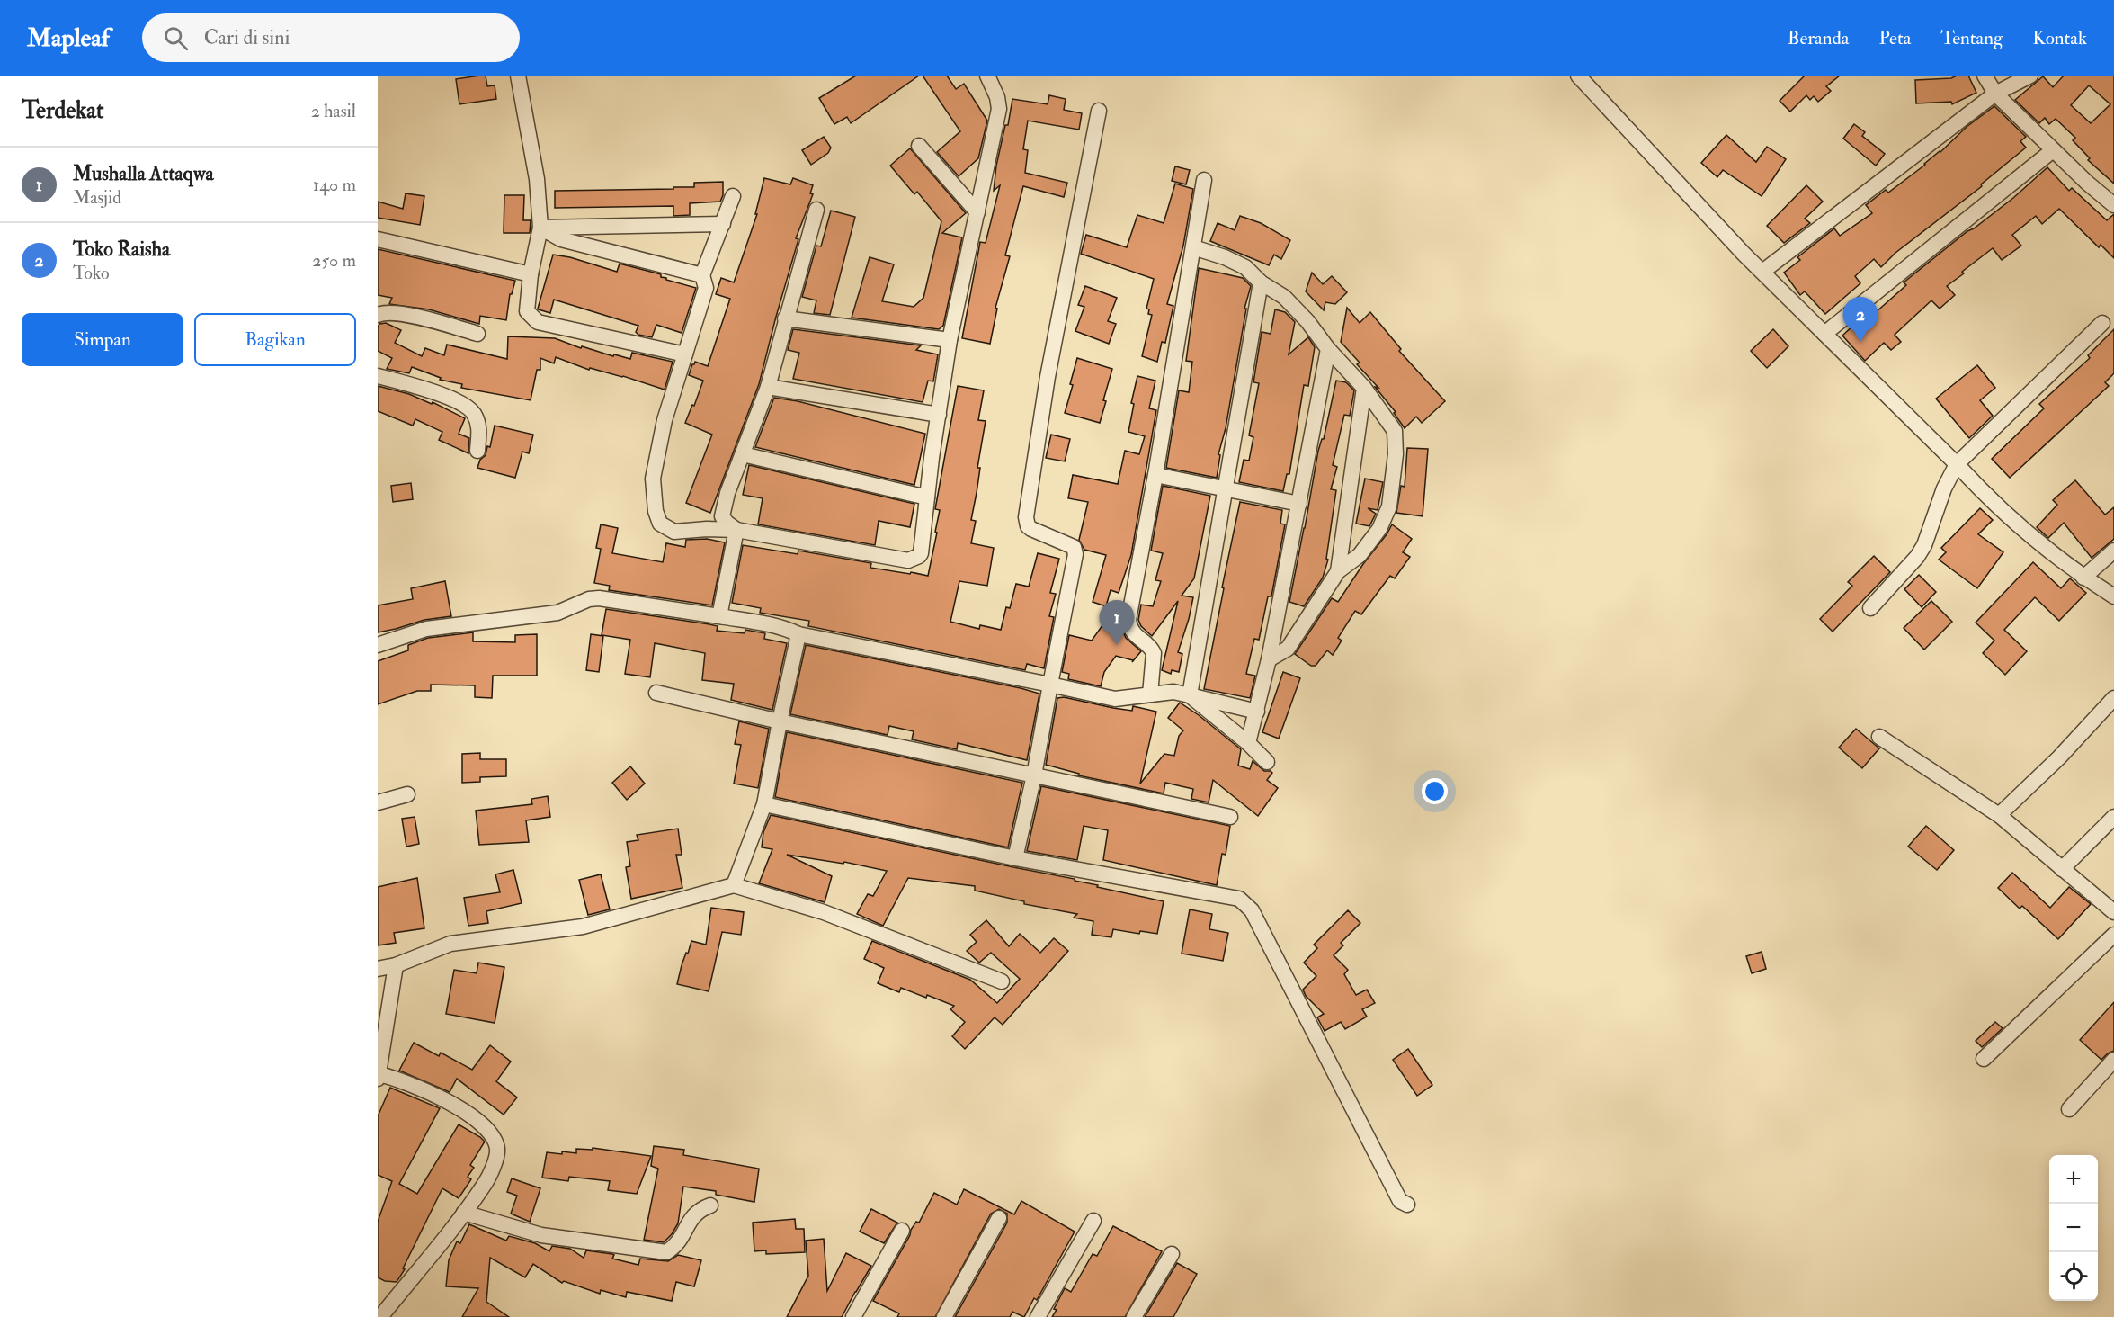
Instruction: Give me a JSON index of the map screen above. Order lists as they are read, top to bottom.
{
  "page": {
    "header": "Mapleaf",
    "search": "Cari di sini",
    "nav": [
      "Beranda",
      "Peta",
      "Tentang",
      "Kontak"
    ],
    "heading": ["Terdekat", "2 hasil"],
    "list": [
      {
        "mark": "1",
        "name": "Mushalla Attaqwa",
        "note": "Masjid",
        "value": "140 m"
      },
      {
        "mark": "2",
        "name": "Toko Raisha",
        "note": "Toko",
        "value": "250 m"
      }
    ],
    "buttons": ["Simpan", "Bagikan"],
    "pins": ["2", "1"],
    "map_buttons": ["+", "−"]
  }
}
